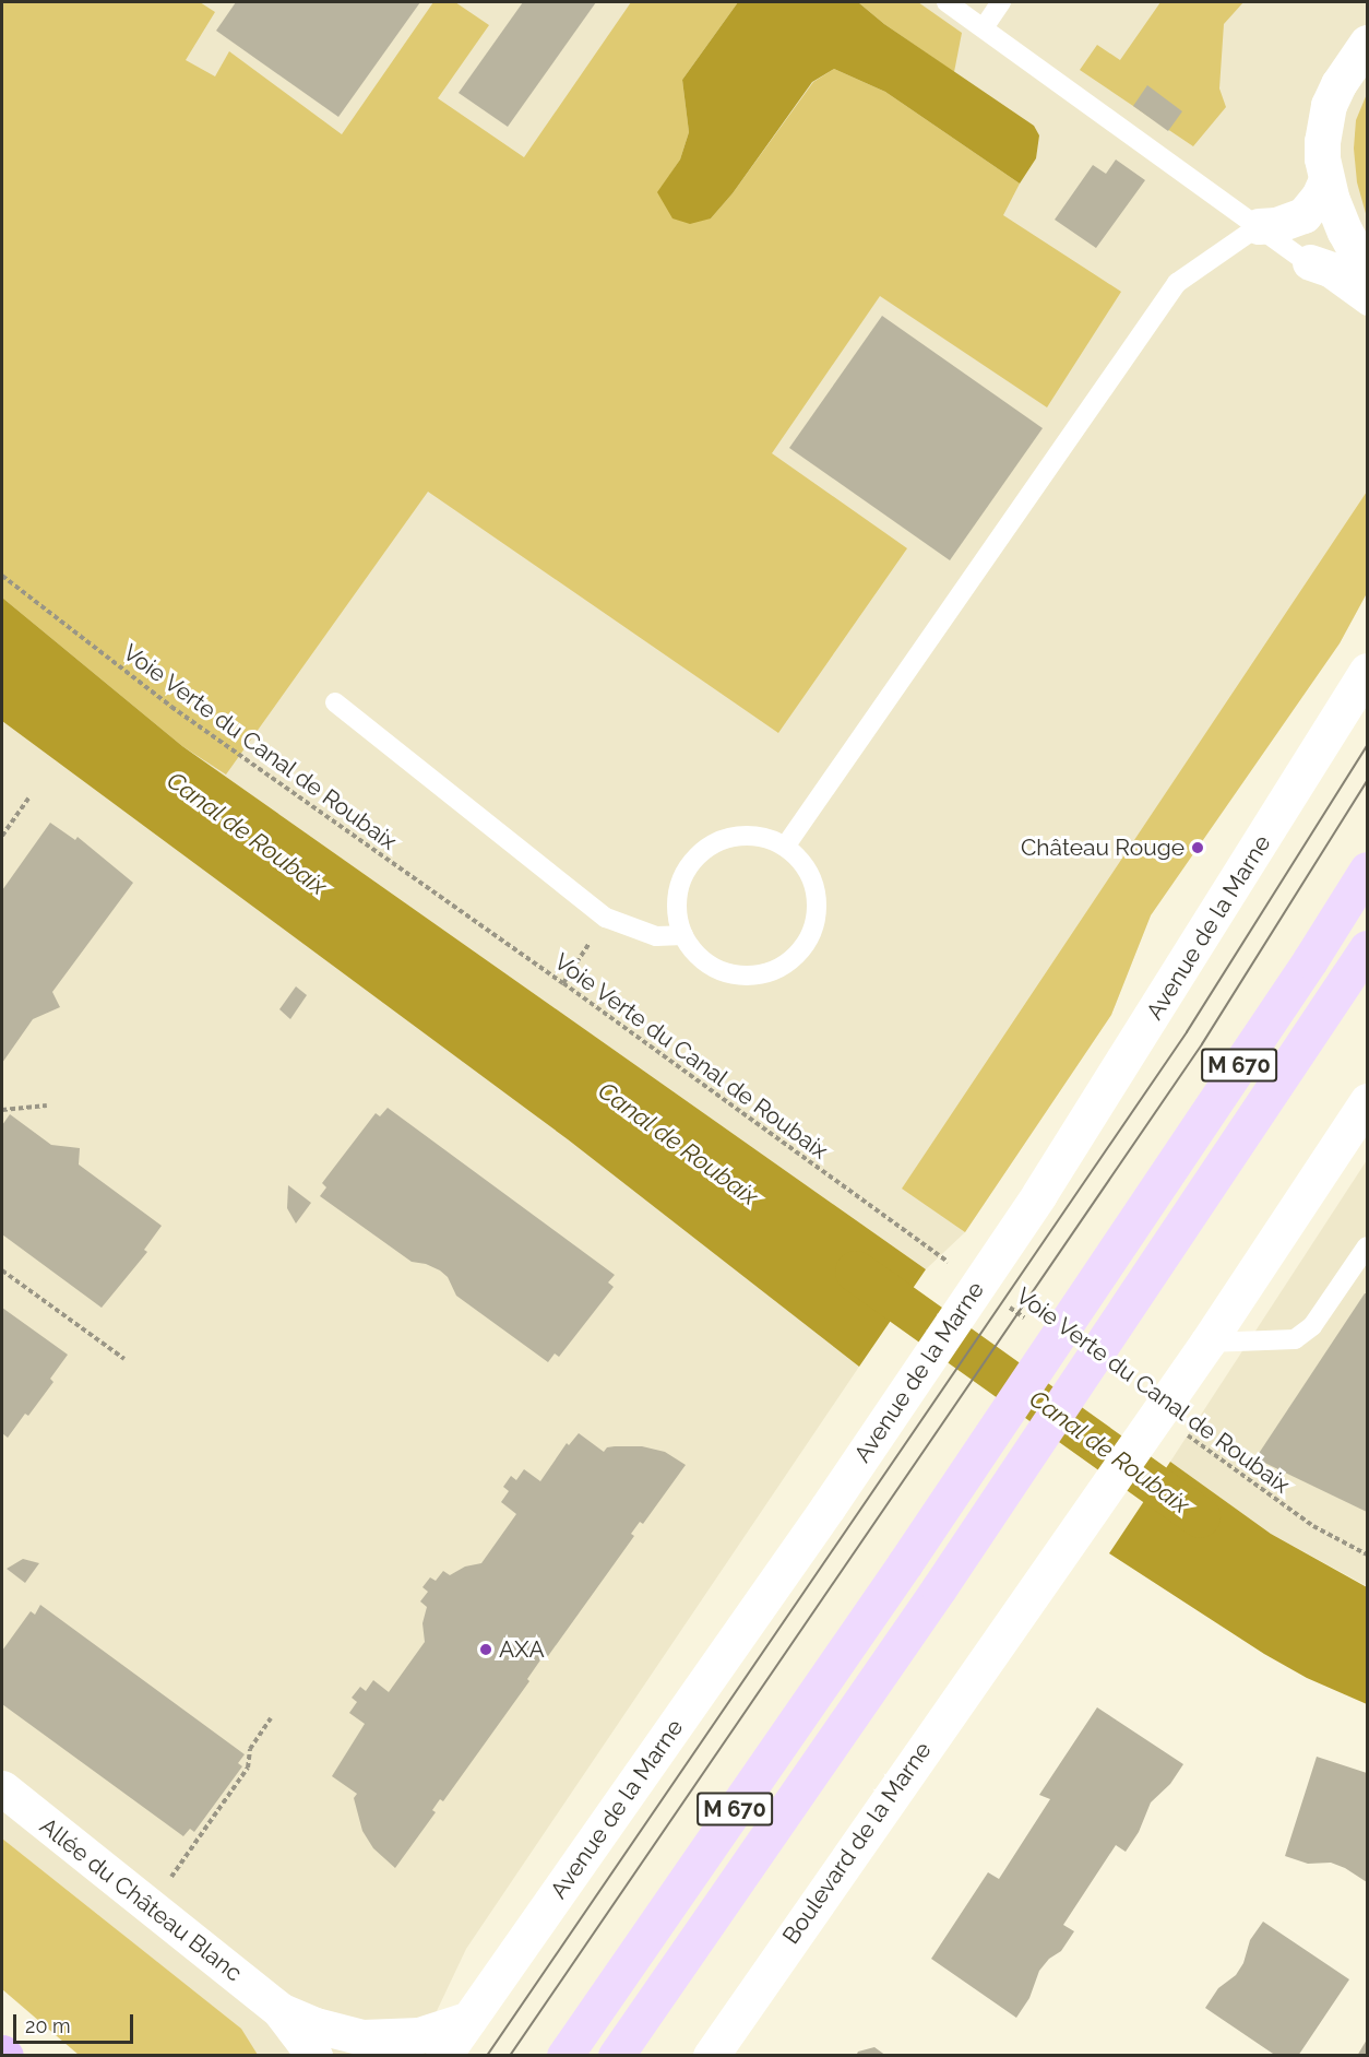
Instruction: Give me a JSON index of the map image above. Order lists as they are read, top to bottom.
{
  "streets": {
    "main road": ["M 670"],
    "street": ["Avenue de la Marne", "Boulevard de la Marne", "Allée du Château Blanc"],
    "path": ["Voie Verte du Canal de Roubaix"]
  },
  "crossings": [
    ["Avenue de la Marne", "Allée du Château Blanc"]
  ],
  "water": ["Canal de Roubaix"],
  "places": ["Château Rouge", "AXA"],
  "scale_bar": "20 m"
}
